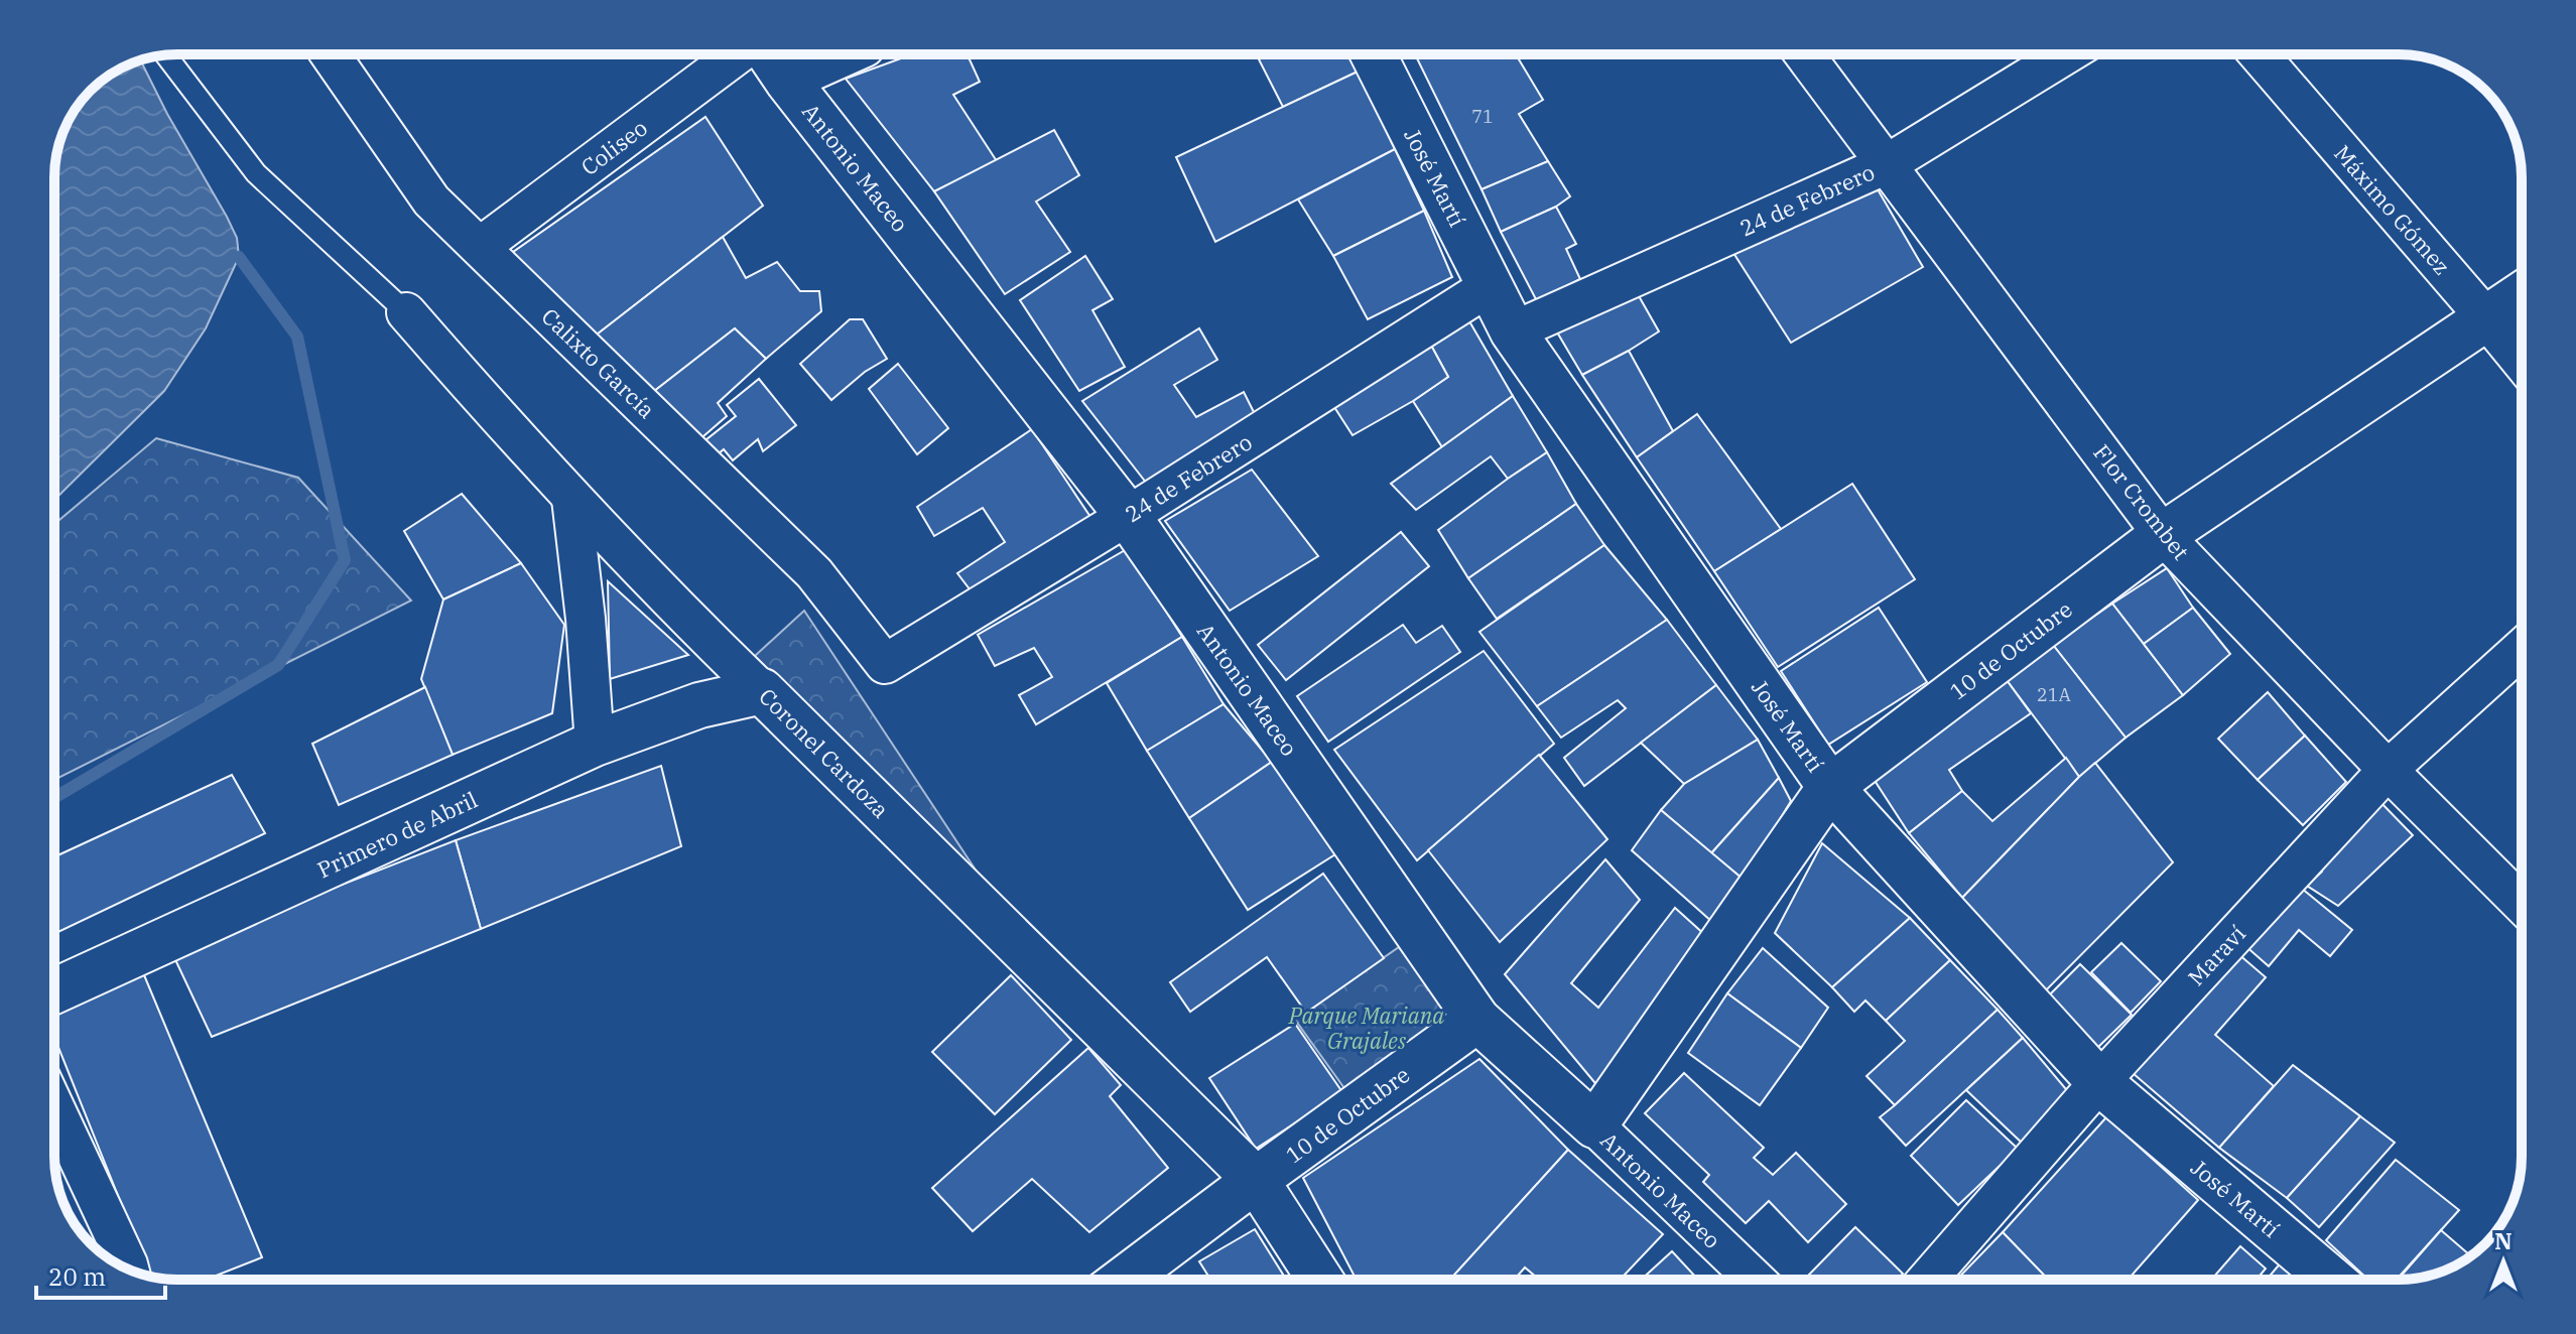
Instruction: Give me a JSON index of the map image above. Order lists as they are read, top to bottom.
{
  "streets": {
    "main road": [
      "Antonio Maceo",
      "José Martí",
      "10 de Octubre",
      "Coronel Cardoza",
      "Primero de Abril"
    ],
    "street": [
      "Coliseo",
      "24 de Febrero",
      "Máximo Gómez",
      "Calixto García",
      "Flor Crombet",
      "Maraví"
    ]
  },
  "crossings": [
    ["Coliseo", "Calixto García"],
    ["Antonio Maceo", "24 de Febrero"],
    ["Antonio Maceo", "10 de Octubre"],
    ["José Martí", "24 de Febrero"],
    ["José Martí", "10 de Octubre"],
    ["José Martí", "Maraví"],
    ["24 de Febrero", "Calixto García"],
    ["24 de Febrero", "Flor Crombet"],
    ["Máximo Gómez", "10 de Octubre"],
    ["Flor Crombet", "10 de Octubre"],
    ["Flor Crombet", "Maraví"],
    ["10 de Octubre", "Coronel Cardoza"],
    ["Coronel Cardoza", "Primero de Abril"]
  ],
  "parks": ["Parque Mariana Grajales"],
  "house_numbers": ["71", "21A"],
  "scale_bar": "20 m",
  "north": "top"
}
